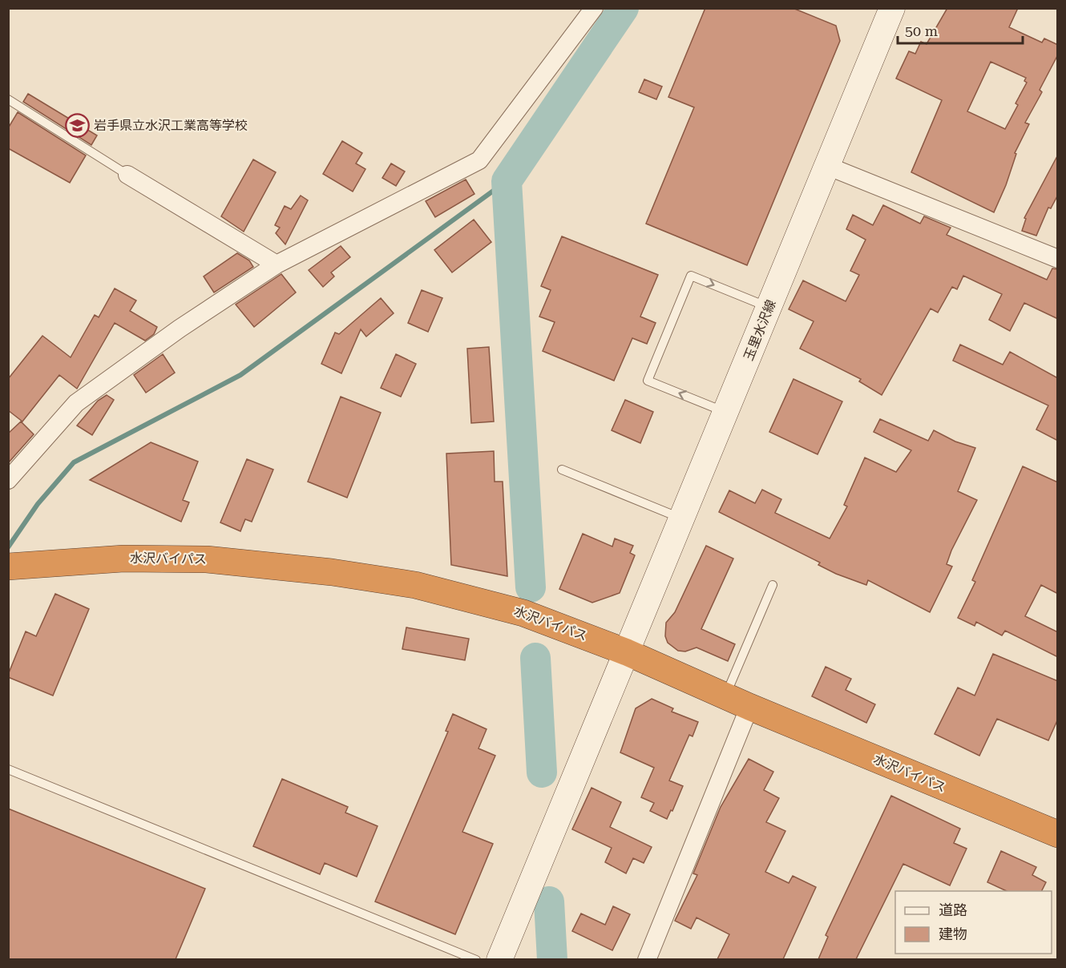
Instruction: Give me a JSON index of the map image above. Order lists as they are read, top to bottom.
{
  "streets": {
    "highway": ["水沢バイパス"],
    "main road": ["玉里水沢線"]
  },
  "crossings": [
    ["玉里水沢線", "水沢バイパス"]
  ],
  "places": {
    "school or university": ["岩手県立水沢工業高等学校"]
  },
  "legend": ["道路", "建物"],
  "scale_bar": "50 m"
}
